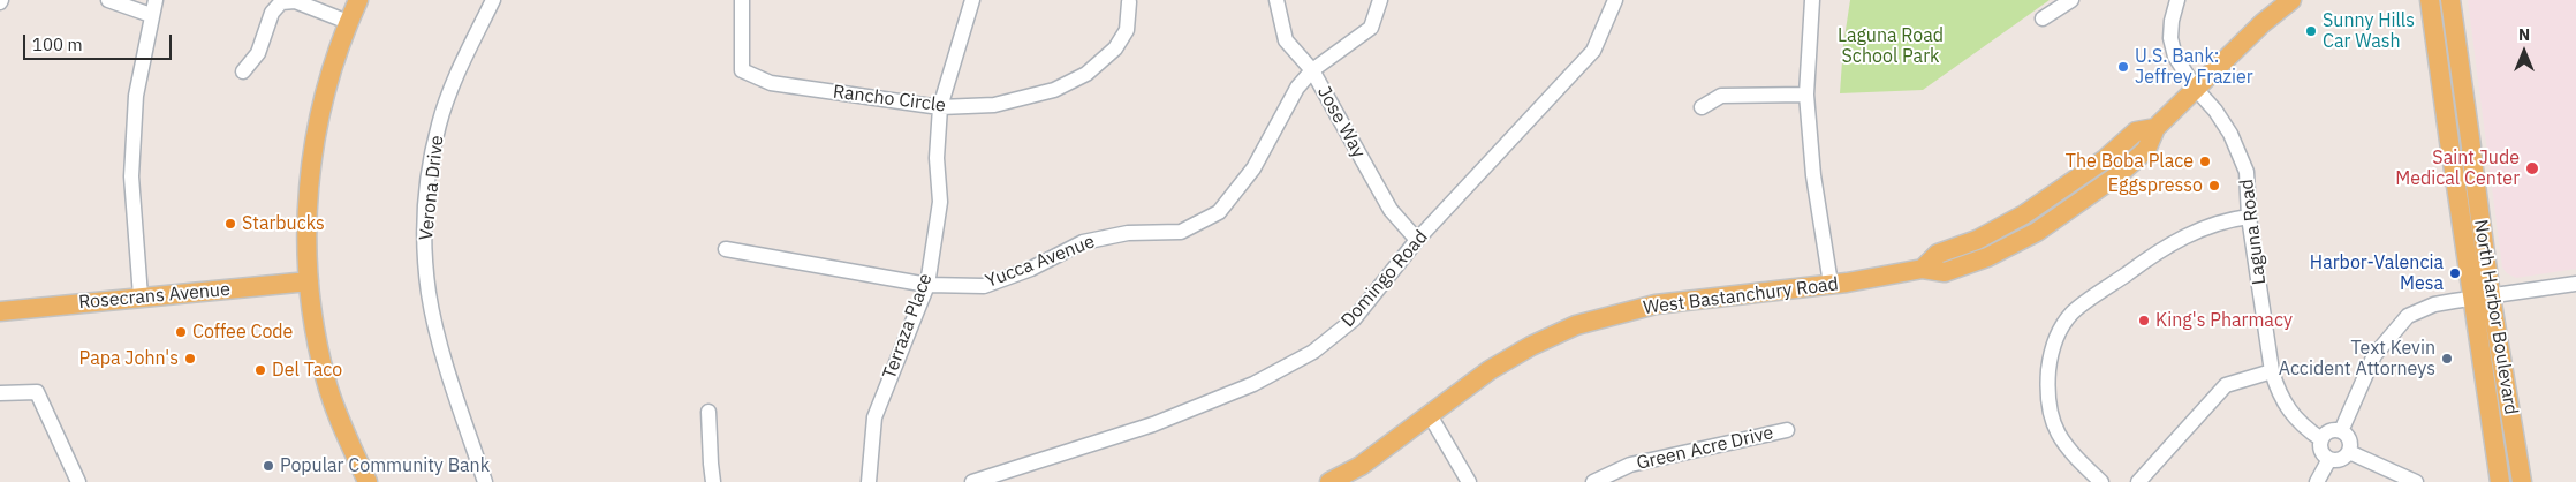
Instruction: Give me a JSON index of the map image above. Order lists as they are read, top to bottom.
{
  "streets": {
    "main road": ["Rosecrans Avenue", "West Bastanchury Road", "North Harbor Boulevard"],
    "street": [
      "Rancho Circle",
      "Jose Way",
      "Verona Drive",
      "Laguna Road",
      "Yucca Avenue",
      "Domingo Road",
      "Terraza Place",
      "Green Acre Drive"
    ]
  },
  "crossings": [
    ["Rancho Circle", "Terraza Place"],
    ["Jose Way", "Yucca Avenue"],
    ["Jose Way", "Domingo Road"],
    ["Laguna Road", "West Bastanchury Road"],
    ["Yucca Avenue", "Terraza Place"]
  ],
  "parks": ["Laguna Road School Park"],
  "places": [
    "Sunny Hills Car Wash",
    "U.S. Bank: Jeffrey Frazier",
    "The Boba Place",
    "Saint Jude Medical Center",
    "Eggspresso",
    "Starbucks",
    "Harbor-Valencia Mesa",
    "King's Pharmacy",
    "Coffee Code",
    "Papa John's",
    "Text Kevin Accident Attorneys",
    "Del Taco",
    "Popular Community Bank"
  ],
  "scale_bar": "100 m",
  "north": "top"
}
